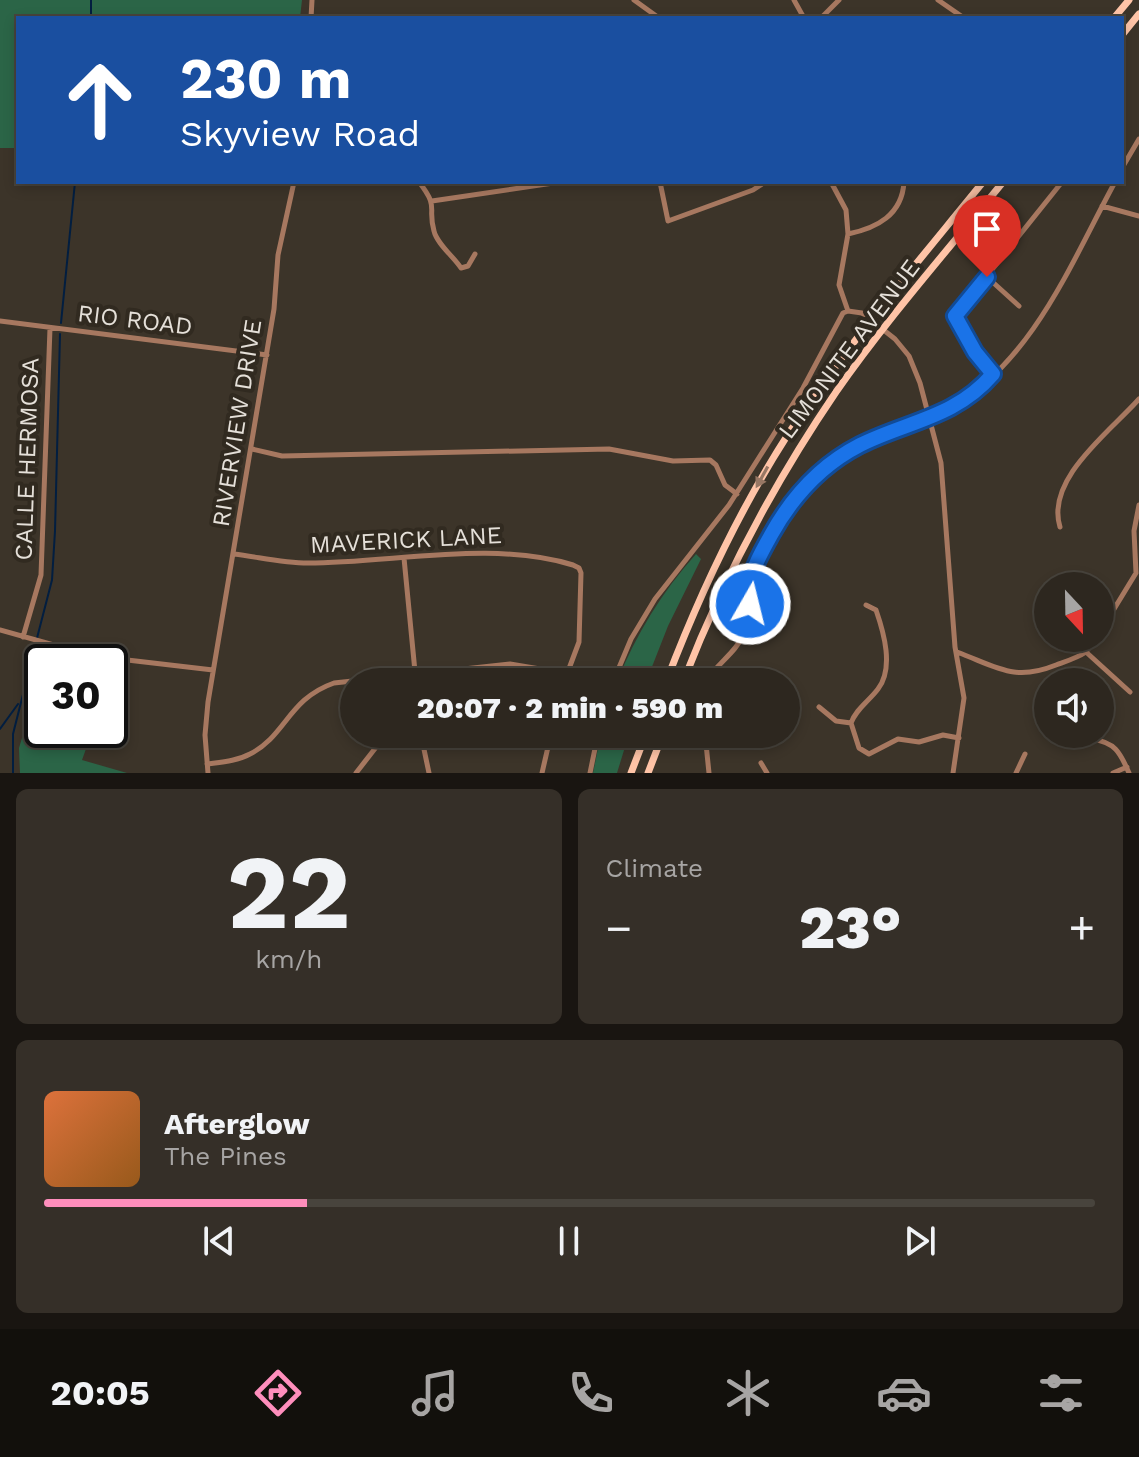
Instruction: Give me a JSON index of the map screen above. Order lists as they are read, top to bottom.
{
  "streets": {
    "main road": ["LIMONITE AVENUE"],
    "street": [
      "RIO ROAD",
      "RIVERVIEW DRIVE",
      "CALLE HERMOSA",
      "MAVERICK LANE"
    ]
  },
  "crossings": [
    ["RIO ROAD", "RIVERVIEW DRIVE"],
    ["RIO ROAD", "CALLE HERMOSA"],
    ["RIVERVIEW DRIVE", "MAVERICK LANE"]
  ],
  "north": "bottom",
  "page": {
    "turn": ["230 m", "Skyview Road"],
    "limit": "30",
    "trip": "20:07 · 2 min · 590 m",
    "tile": [
      ["22", "km/h"],
      "Climate"
    ],
    "heat": ["−", "23°", "+"],
    "song": ["Afterglow", "The Pines"],
    "tabs": "20:05"
  }
}
